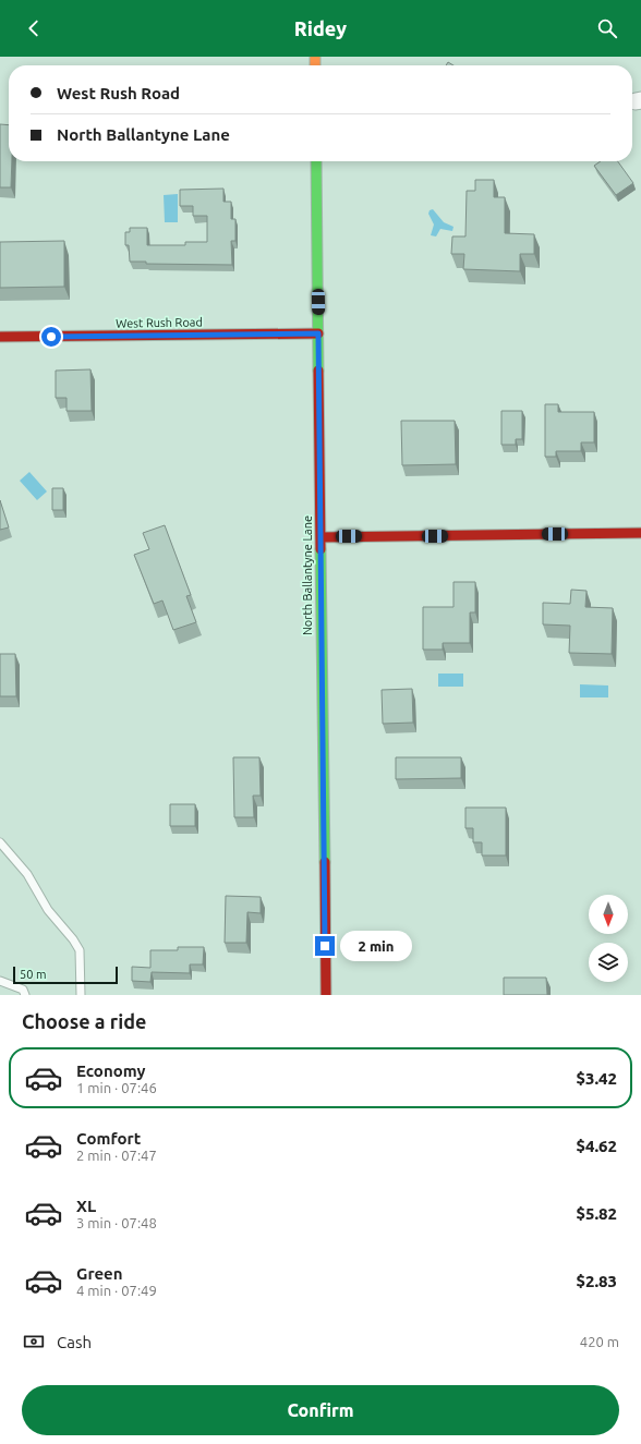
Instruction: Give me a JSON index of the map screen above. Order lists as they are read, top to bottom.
{
  "streets": {
    "street": ["West Rush Road", "North Ballantyne Lane"]
  },
  "crossings": [
    ["West Rush Road", "North Ballantyne Lane"]
  ],
  "scale_bar": "50 m",
  "north": "bottom",
  "page": {
    "header": "Ridey",
    "banner": ["West Rush Road", "North Ballantyne Lane"],
    "bubble": "2 min",
    "scale": "50 m",
    "heading": "Choose a ride",
    "list": [
      {
        "name": "Economy",
        "note": "1 min · 07:46",
        "value": "$3.42"
      },
      {
        "name": "Comfort",
        "note": "2 min · 07:47",
        "value": "$4.62"
      },
      {
        "name": "XL",
        "note": "3 min · 07:48",
        "value": "$5.82"
      },
      {
        "name": "Green",
        "note": "4 min · 07:49",
        "value": "$2.83"
      }
    ],
    "pay": ["Cash", "420 m"],
    "buttons": "Confirm"
  }
}
